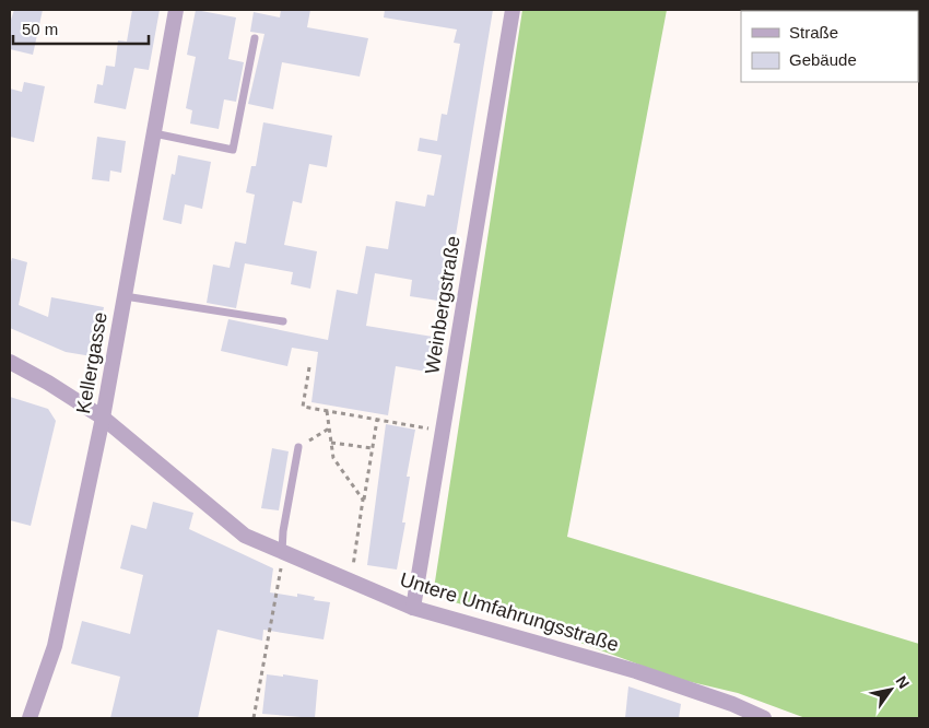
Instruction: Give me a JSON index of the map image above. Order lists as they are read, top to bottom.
{
  "streets": {
    "street": ["Weinbergstraße", "Kellergasse", "Untere Umfahrungsstraße"]
  },
  "crossings": [
    ["Weinbergstraße", "Untere Umfahrungsstraße"],
    ["Kellergasse", "Untere Umfahrungsstraße"]
  ],
  "legend": ["Straße", "Gebäude"],
  "scale_bar": "50 m",
  "north": "top right"
}
